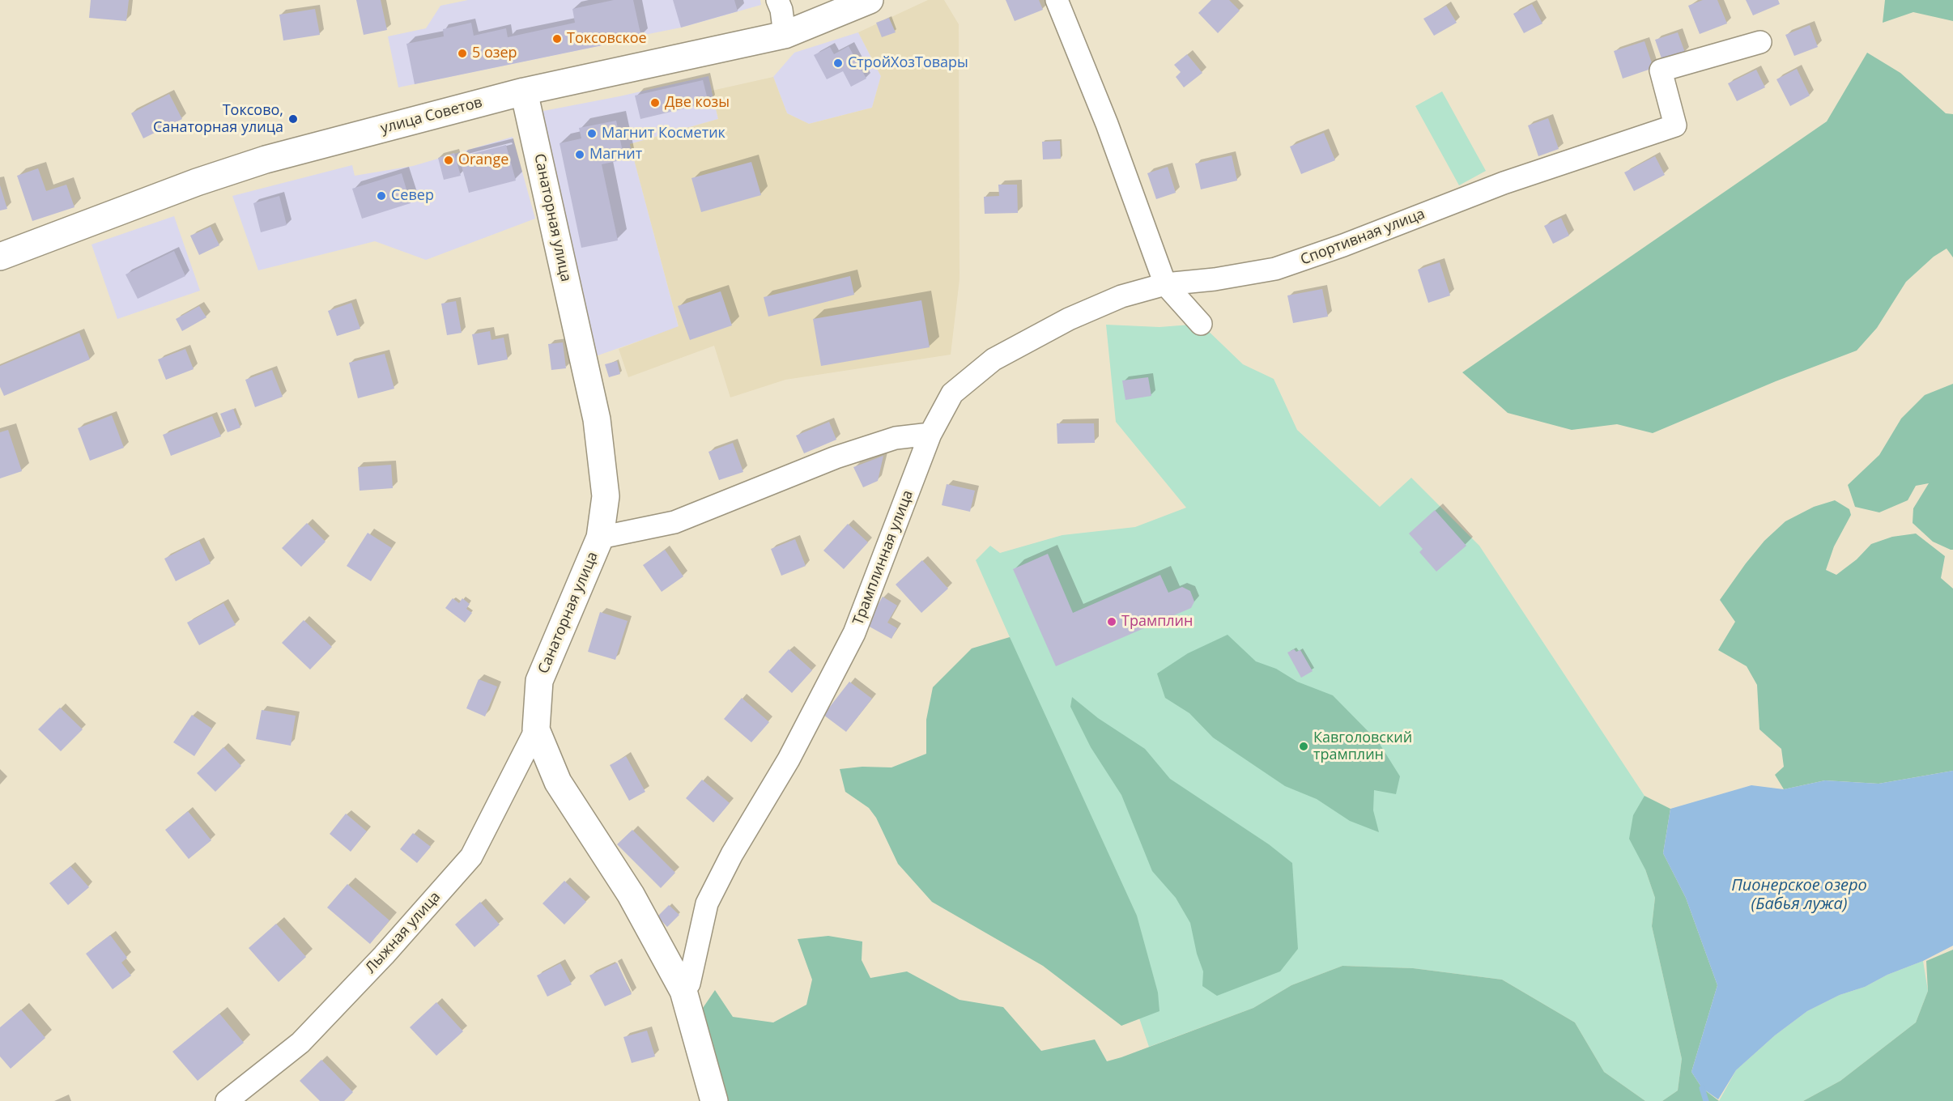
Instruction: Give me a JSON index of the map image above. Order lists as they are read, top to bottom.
{
  "streets": {
    "street": [
      "улица Советов",
      "Санаторная улица",
      "Спортивная улица",
      "Трамплинная улица",
      "Лыжная улица"
    ]
  },
  "crossings": [
    ["улица Советов", "Санаторная улица"],
    ["Санаторная улица", "Трамплинная улица"],
    ["Санаторная улица", "Лыжная улица"],
    ["Спортивная улица", "Трамплинная улица"]
  ],
  "water": ["Пионерское озеро (Бабья лужа)"],
  "places": [
    "Токсовское",
    "5 озер",
    "СтройХозТовары",
    "Две козы",
    "Токсово, Санаторная улица",
    "Магнит Косметик",
    "Магнит",
    "Orange",
    "Север",
    "Трамплин",
    "Кавголовский трамплин"
  ]
}
